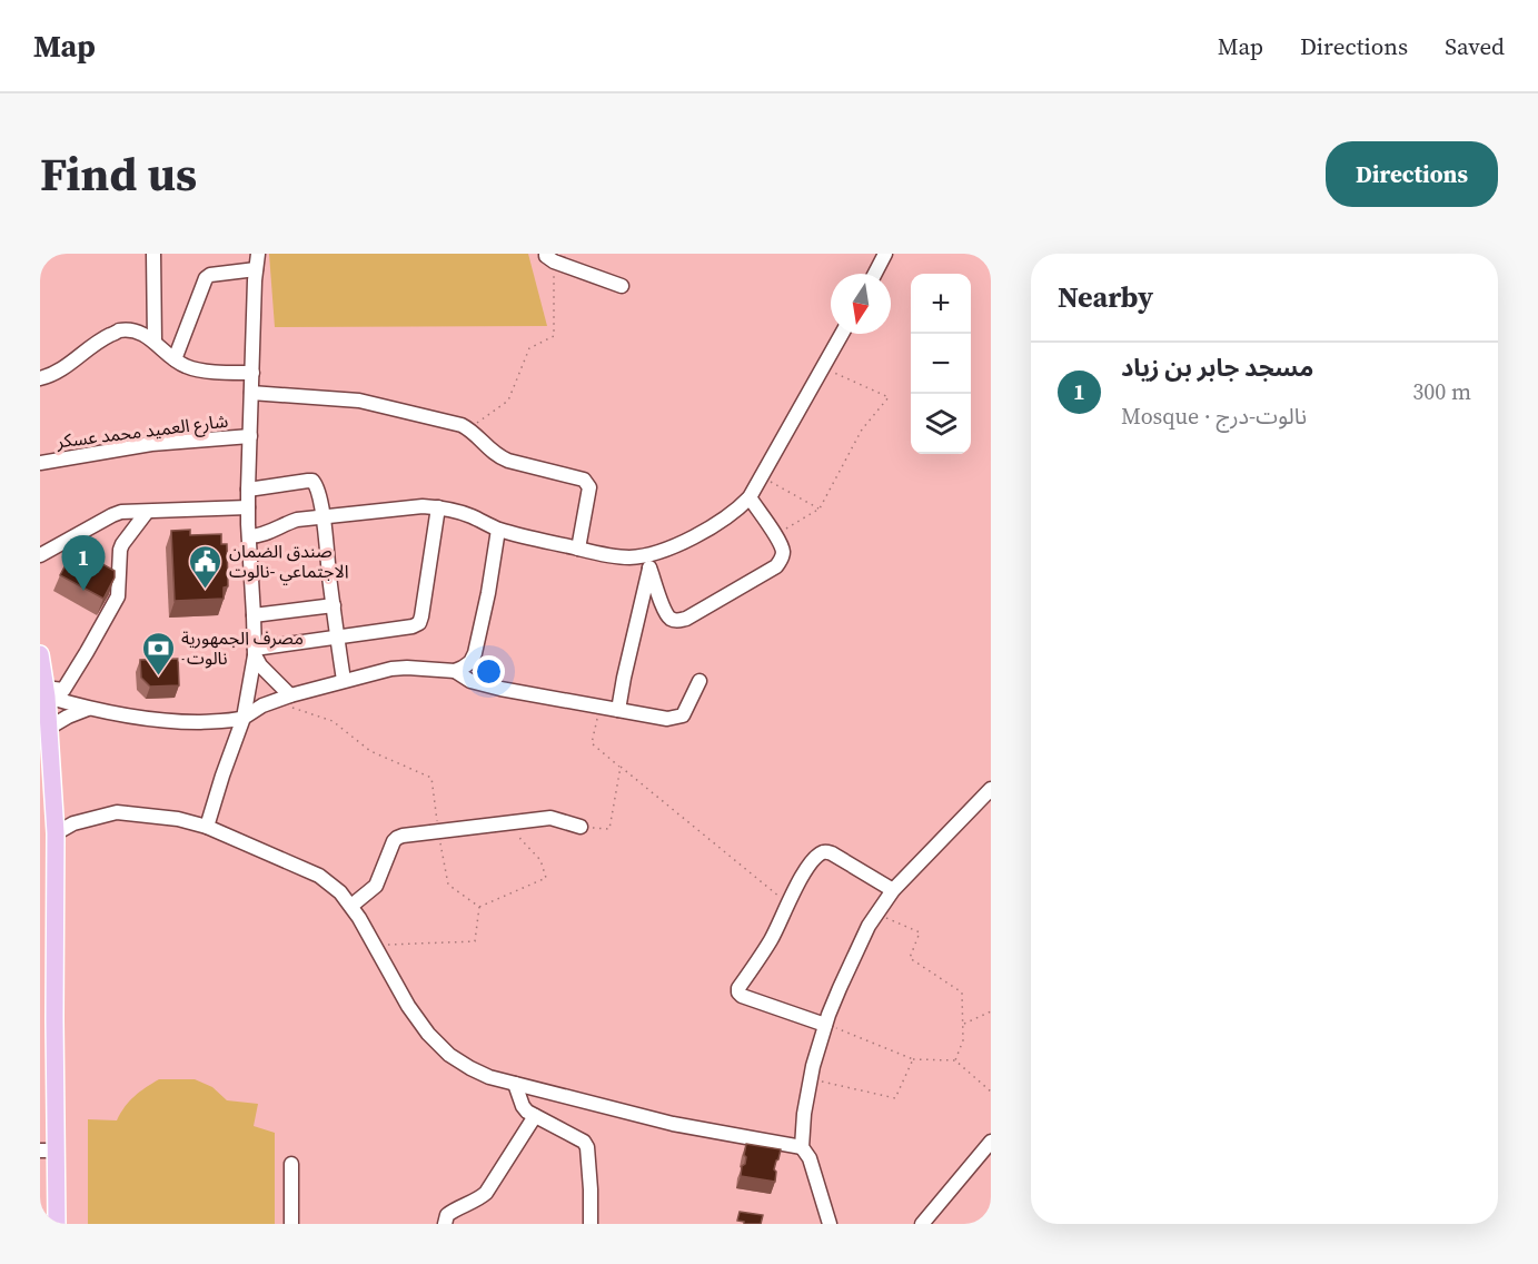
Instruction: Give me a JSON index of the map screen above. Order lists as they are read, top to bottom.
{
  "streets": {
    "street": ["شارع العميد محمد عسكر"]
  },
  "places": {
    "public building": ["صندق الضمان الاجتماعي -نالوت"],
    "bank": ["مصرف الجمهورية -نالوت"]
  },
  "north": "bottom",
  "page": {
    "header": "Map",
    "nav": ["Map", "Directions", "Saved"],
    "title": "Find us",
    "buttons": "Directions",
    "heading": "Nearby",
    "map_buttons": ["+", "−"],
    "list": [
      {
        "mark": "1",
        "name": "مسجد جابر بن زياد",
        "note": "Mosque · نالوت-درج",
        "value": "300 m"
      }
    ],
    "pins": "1"
  }
}
